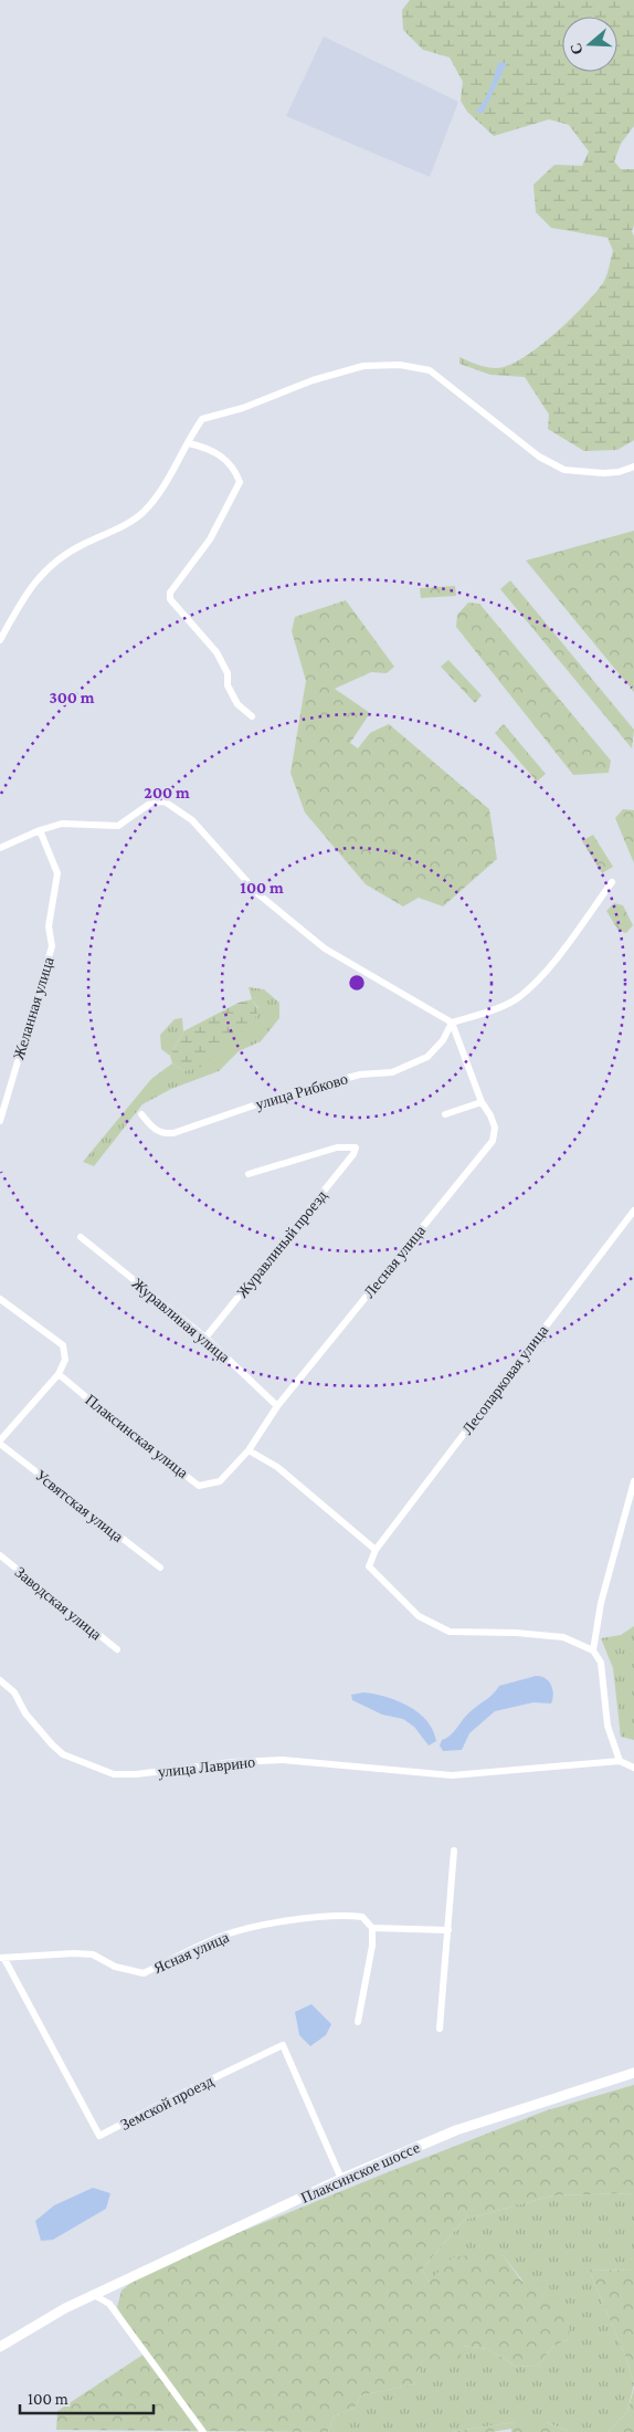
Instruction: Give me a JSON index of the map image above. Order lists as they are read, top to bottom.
{
  "streets": {
    "main road": ["Плаксинское шоссе"],
    "street": [
      "Желанная улица",
      "улица Рибково",
      "Журавлиный проезд",
      "Лесная улица",
      "Журавлиная улица",
      "Лесопарковая улица",
      "Плаксинская улица",
      "Усвятская улица",
      "Заводская улица",
      "улица Лаврино",
      "Ясная улица",
      "Земской проезд"
    ]
  },
  "crossings": [
    ["улица Рибково", "Лесная улица"],
    ["Журавлиный проезд", "Журавлиная улица"],
    ["Лесная улица", "Журавлиная улица"],
    ["Лесная улица", "Плаксинская улица"],
    ["Ясная улица", "Земской проезд"],
    ["Земской проезд", "Плаксинское шоссе"]
  ],
  "scale_bar": "100 m",
  "north": "left",
  "rings": ["300 m", "200 m", "100 m"]
}
